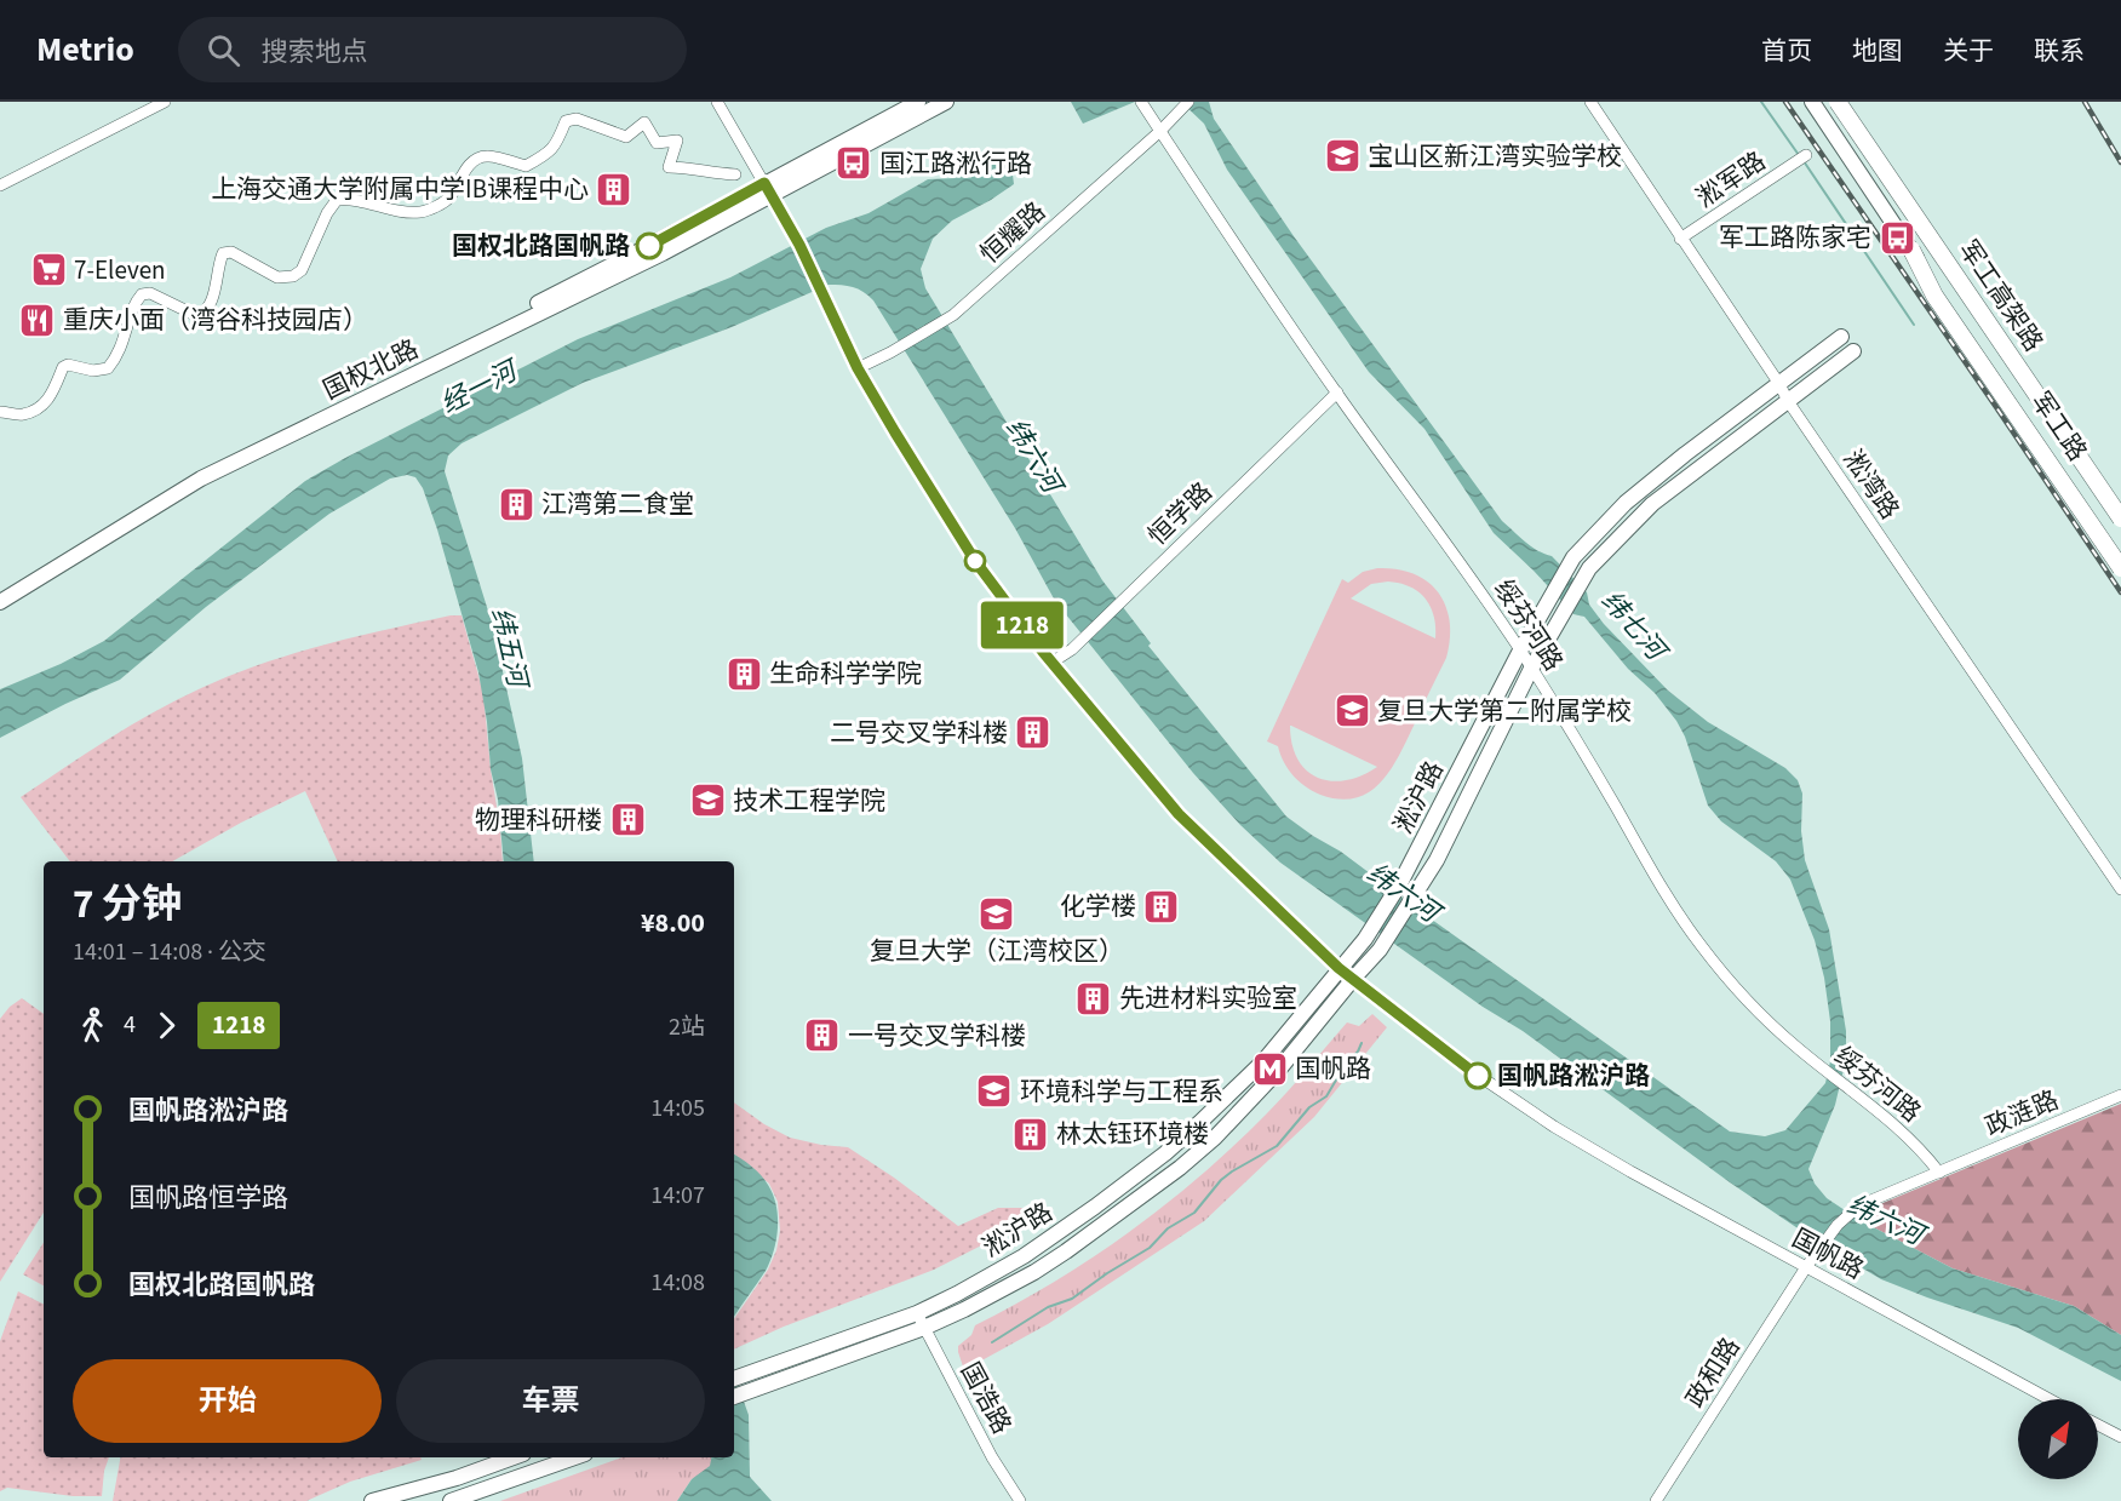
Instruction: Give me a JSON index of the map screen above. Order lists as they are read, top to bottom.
{
  "streets": {
    "highway": ["军工高架路"],
    "main road": ["国权北路", "军工路", "淞沪路"],
    "street": [
      "淞军路",
      "恒耀路",
      "淞湾路",
      "恒学路",
      "绥芬河路",
      "政涟路",
      "国帆路",
      "政和路",
      "国浩路"
    ]
  },
  "crossings": [
    ["淞军路", "淞湾路"],
    ["恒耀路", "绥芬河路"],
    ["恒耀路", "国帆路"],
    ["国权北路", "国帆路"],
    ["淞湾路", "淞沪路"],
    ["恒学路", "绥芬河路"],
    ["恒学路", "国帆路"],
    ["绥芬河路", "淞沪路"],
    ["绥芬河路", "政涟路"],
    ["淞沪路", "国帆路"],
    ["淞沪路", "国浩路"],
    ["政涟路", "政和路"],
    ["国帆路", "政和路"]
  ],
  "water": [
    "经一河",
    "纬六河",
    "纬七河",
    "纬五河"
  ],
  "places": {
    "school or university": [
      "宝山区新江湾实验学校",
      "复旦大学第二附属学校",
      "技术工程学院",
      "复旦大学（江湾校区）",
      "环境科学与工程系"
    ],
    "bus stop": ["国江路淞行路", "军工路陈家宅"],
    "building": [
      "上海交通大学附属中学IB课程中心",
      "江湾第二食堂",
      "生命科学学院",
      "二号交叉学科楼",
      "物理科研楼",
      "化学楼",
      "先进材料实验室",
      "一号交叉学科楼",
      "林太钰环境楼"
    ],
    "other": ["国权北路国帆路", "国帆路淞沪路"],
    "supermarket": ["7-Eleven"],
    "restaurant": ["重庆小面（湾谷科技园店）"],
    "metro station": ["国帆路"]
  },
  "lines": ["bus line 1218"],
  "north": "top right",
  "page": {
    "header": "Metrio",
    "search": "搜索地点",
    "nav": [
      "首页",
      "地图",
      "关于",
      "联系"
    ],
    "on_map": "1218",
    "heading": ["7 分钟", "14:01 – 14:08 · 公交", "¥8.00"],
    "legs": ["4", "1218", "2站"],
    "list": [
      {
        "name": "国帆路淞沪路",
        "value": "14:05"
      },
      {
        "name": "国帆路恒学路",
        "value": "14:07"
      },
      {
        "name": "国权北路国帆路",
        "value": "14:08"
      }
    ],
    "buttons": ["开始", "车票"]
  }
}
